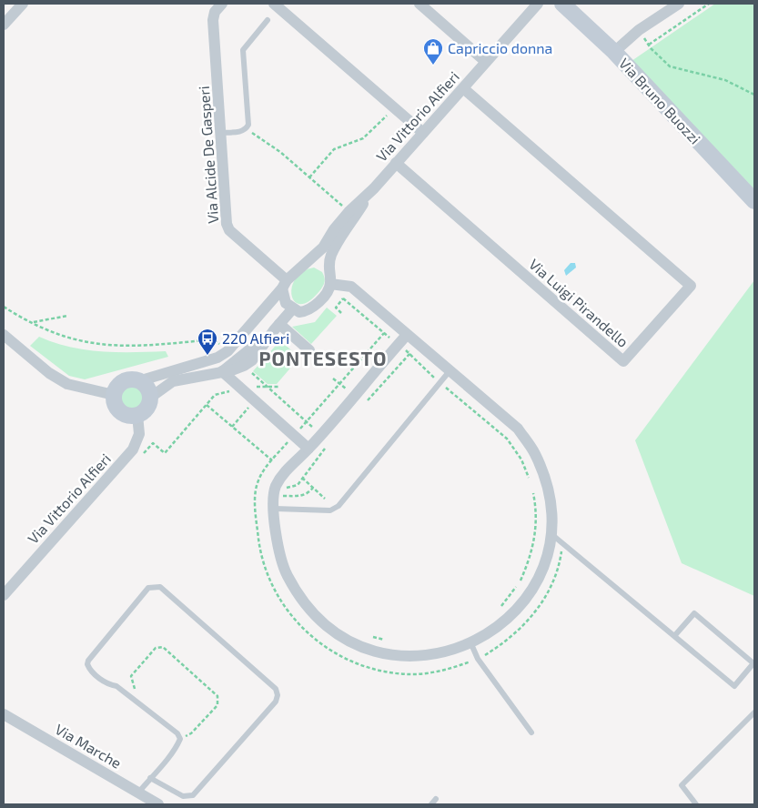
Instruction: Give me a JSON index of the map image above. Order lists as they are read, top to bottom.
{
  "streets": {
    "main road": ["Via Bruno Buozzi"],
    "street": [
      "Via Vittorio Alfieri",
      "Via Alcide De Gasperi",
      "Via Luigi Pirandello",
      "Via Marche"
    ]
  },
  "crossings": [
    ["Via Vittorio Alfieri", "Via Alcide De Gasperi"],
    ["Via Vittorio Alfieri", "Via Luigi Pirandello"]
  ],
  "districts": ["PONTESESTO"],
  "places": {
    "shop": ["Capriccio donna"],
    "bus stop": ["220 Alfieri"]
  }
}
